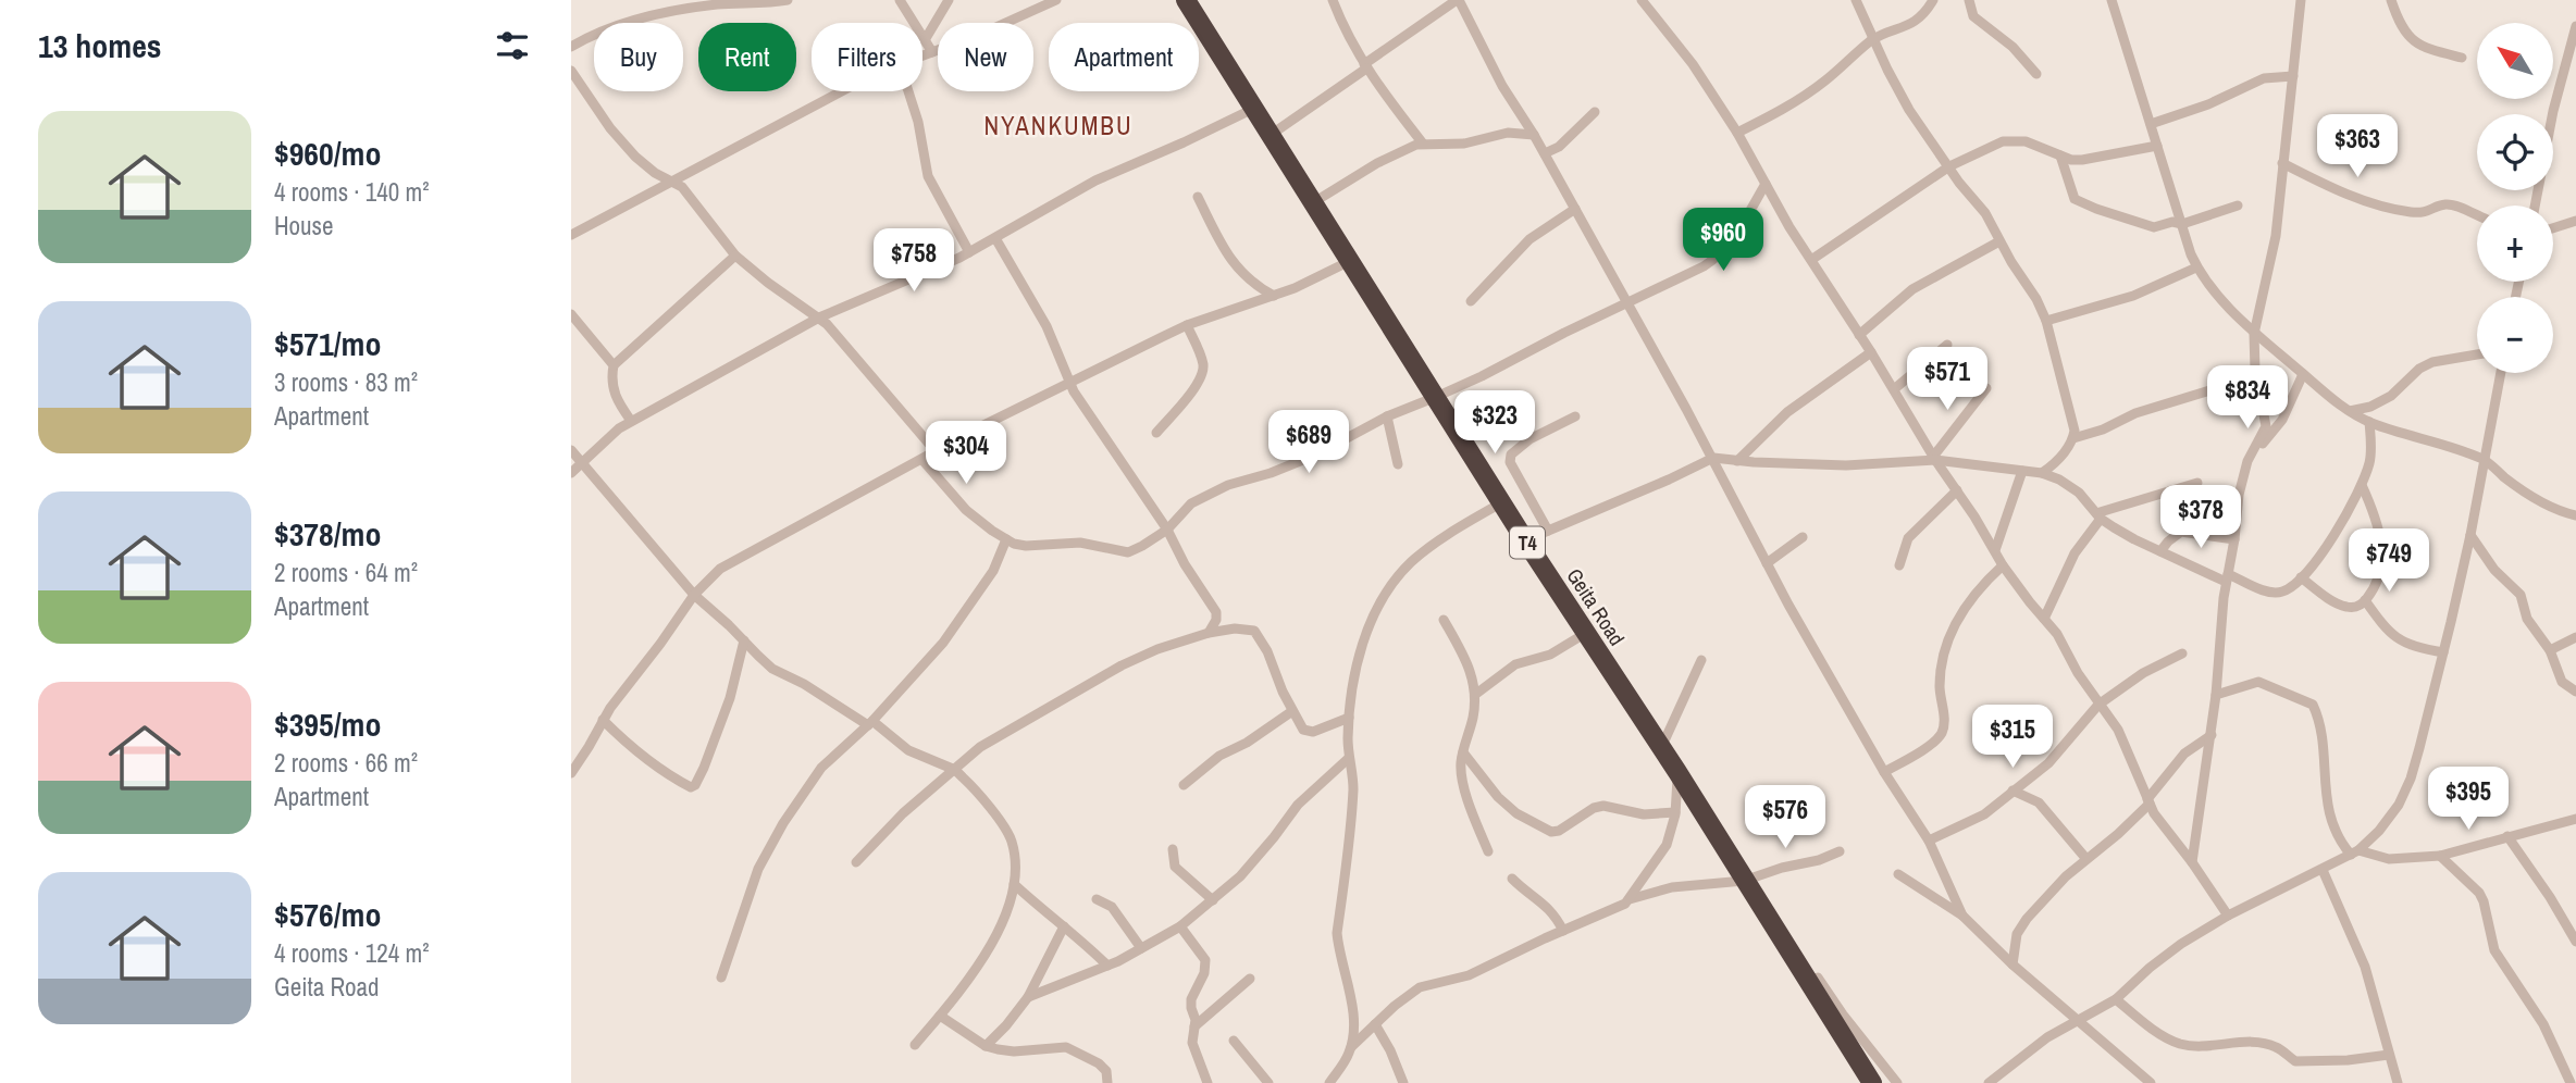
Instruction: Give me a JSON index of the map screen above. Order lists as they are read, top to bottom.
{
  "streets": {
    "highway": ["T4", "Geita Road"]
  },
  "districts": ["NYANKUMBU"],
  "north": "top left",
  "page": {
    "heading": "13 homes",
    "map_buttons": ["+", "−"],
    "chip": [
      "Buy",
      "Rent",
      "Filters",
      "New",
      "Apartment"
    ],
    "list": [
      {
        "name": "$960/mo",
        "note": "4 rooms · 140 m² · House"
      },
      {
        "name": "$571/mo",
        "note": "3 rooms · 83 m² · Apartment"
      },
      {
        "name": "$378/mo",
        "note": "2 rooms · 64 m² · Apartment"
      },
      {
        "name": "$395/mo",
        "note": "2 rooms · 66 m² · Apartment"
      },
      {
        "name": "$576/mo",
        "note": "4 rooms · 124 m² · Geita Road"
      }
    ],
    "price": [
      "$363",
      "$960",
      "$758",
      "$571",
      "$834",
      "$323",
      "$689",
      "$304",
      "$378",
      "$749",
      "$315",
      "$395",
      "$576"
    ]
  }
}
